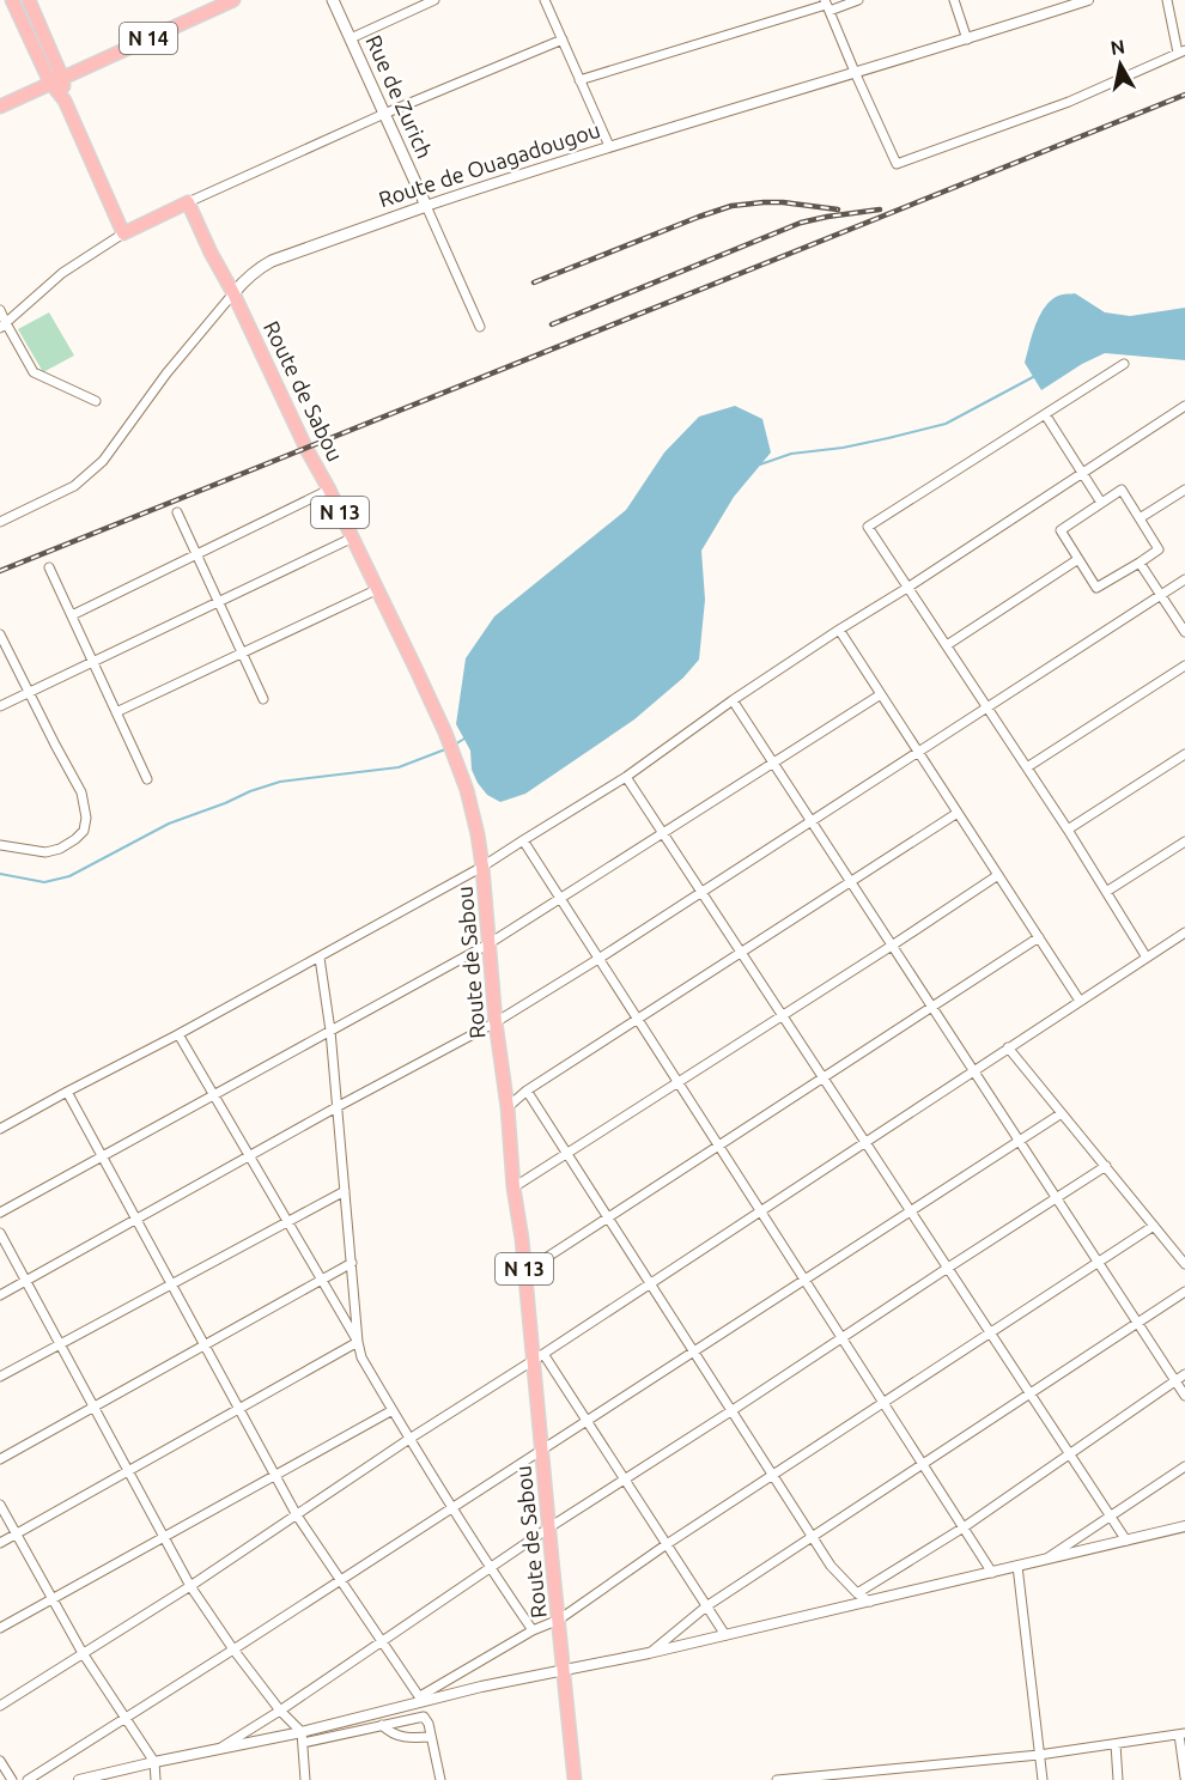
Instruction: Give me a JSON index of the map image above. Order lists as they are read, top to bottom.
{
  "streets": {
    "main road": [
      "N 14",
      "Rue de Zurich",
      "Route de Ouagadougou",
      "Route de Sabou",
      "N 13"
    ]
  },
  "crossings": [
    ["Rue de Zurich", "Route de Ouagadougou"],
    ["Route de Ouagadougou", "Route de Sabou"]
  ],
  "north": "top"
}
